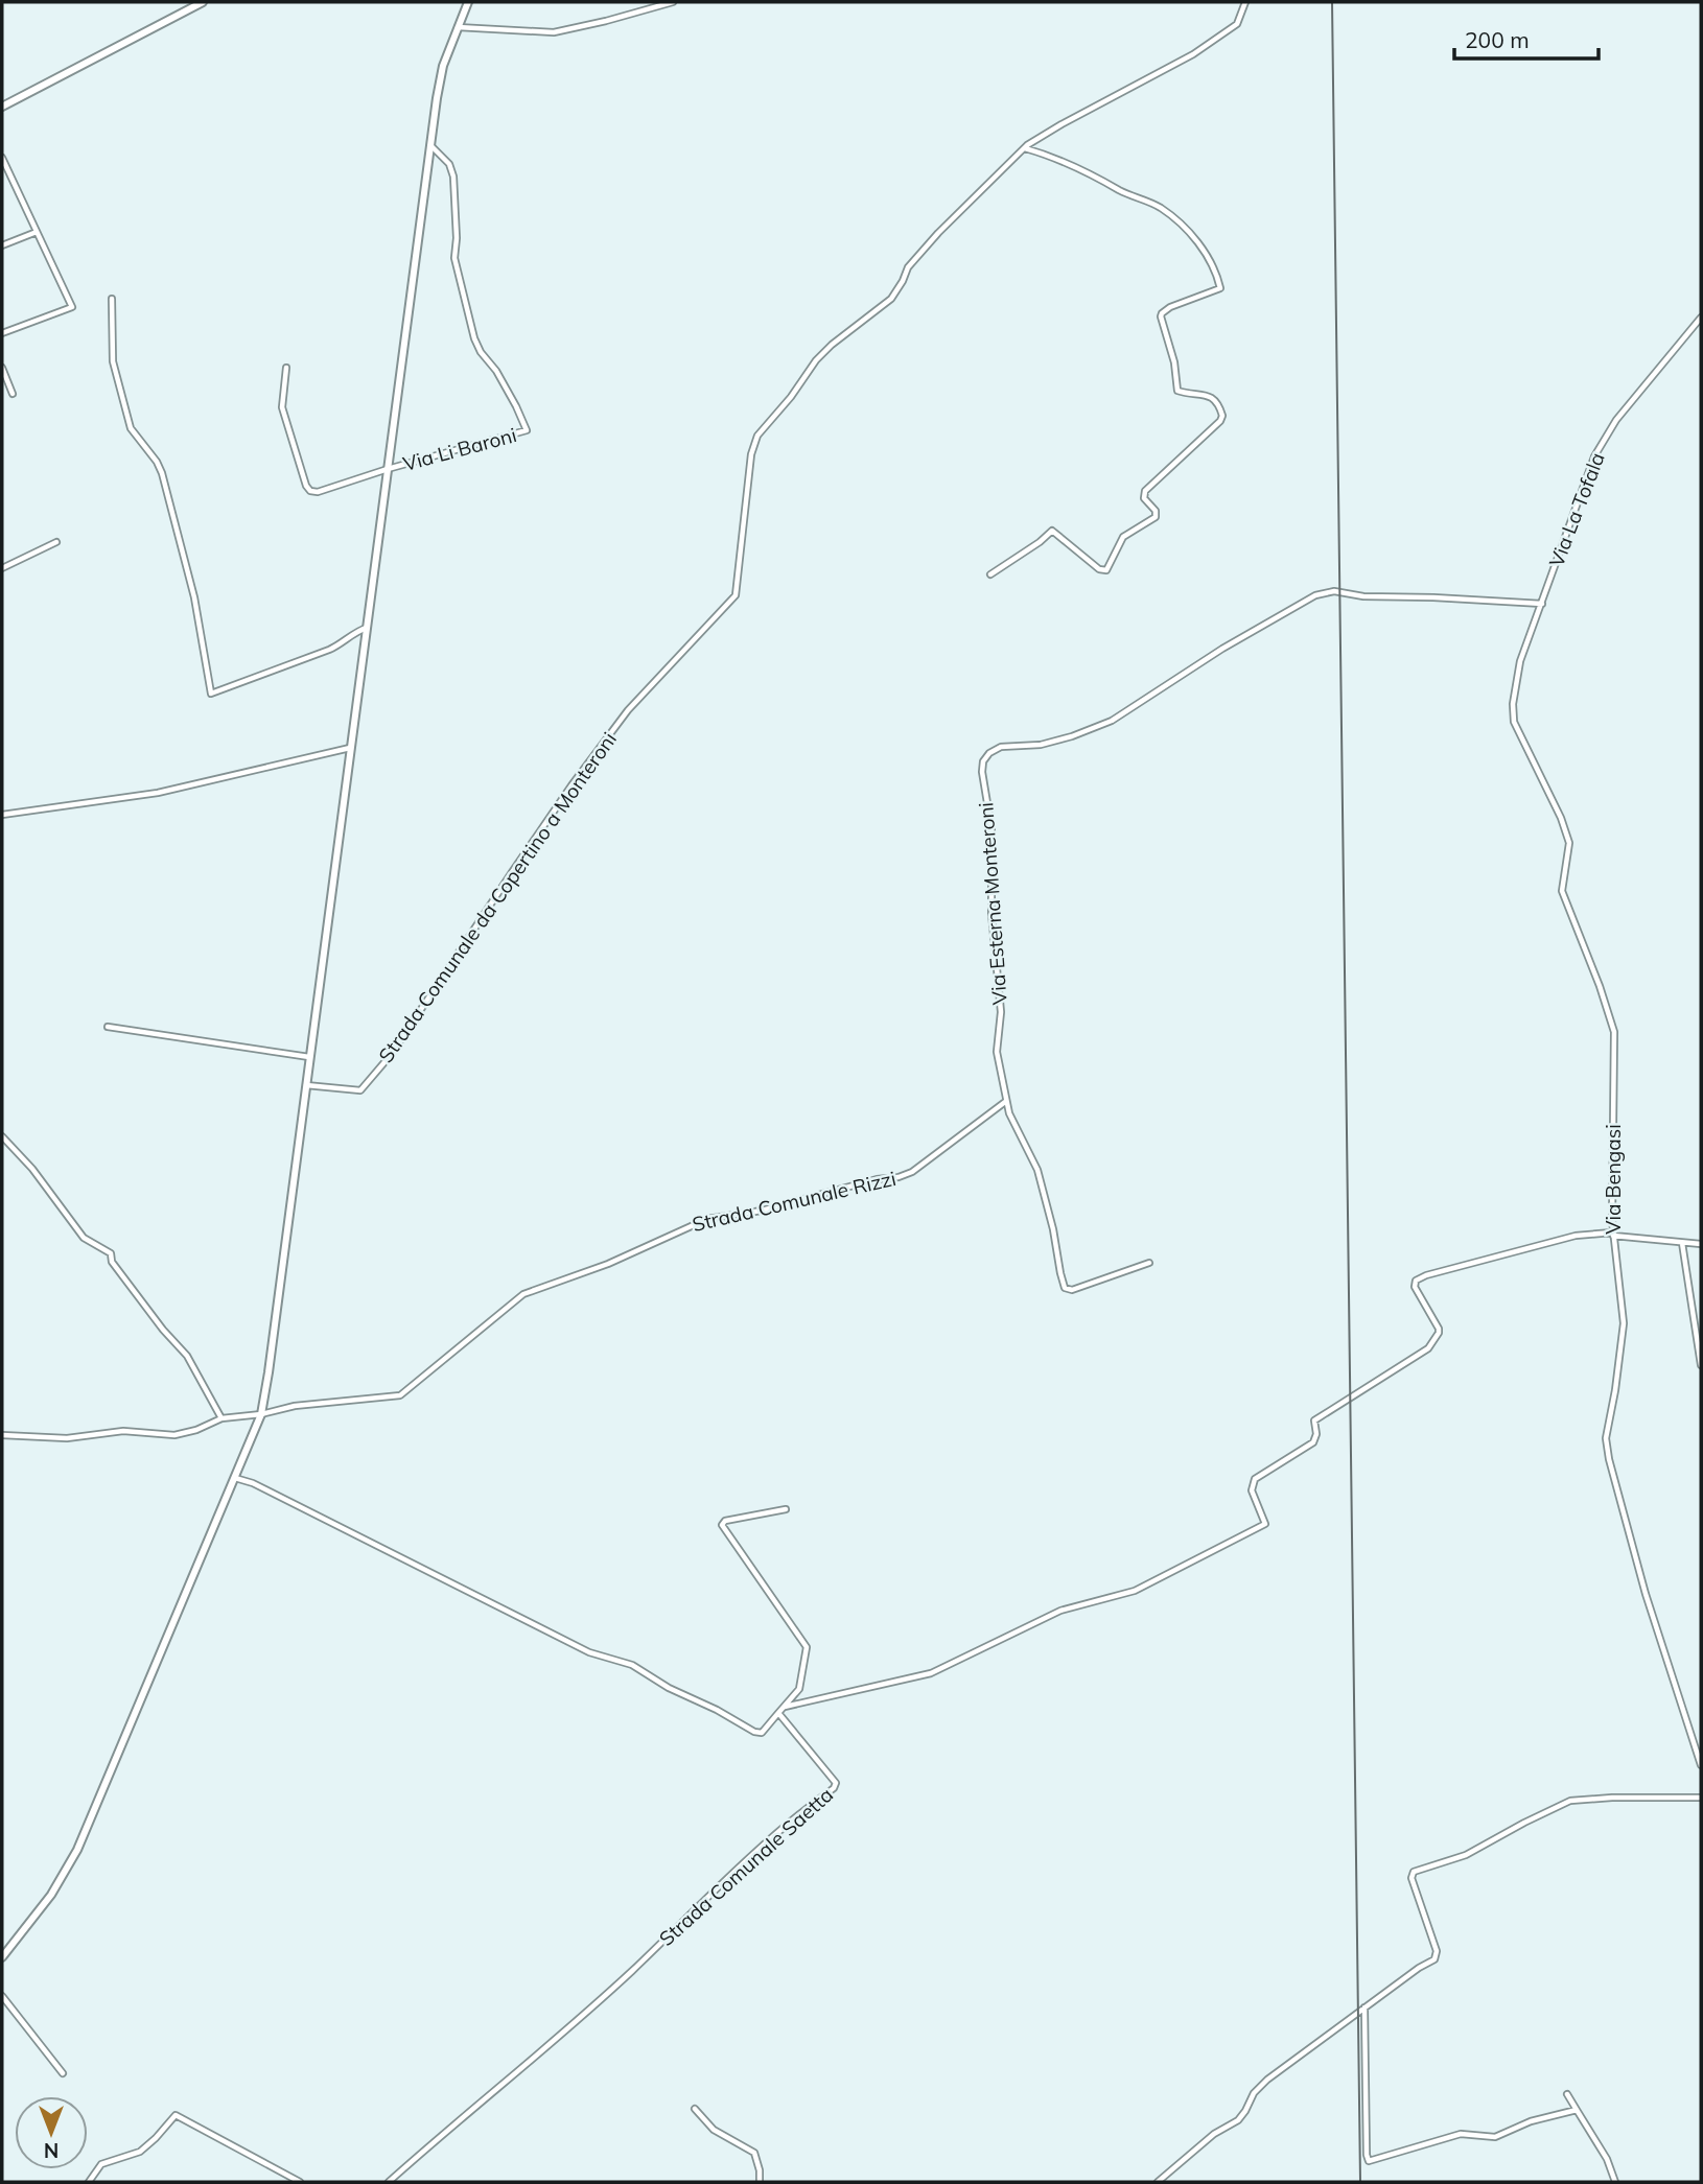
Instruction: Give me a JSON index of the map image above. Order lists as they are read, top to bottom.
{
  "streets": {
    "street": [
      "Via Li Baroni",
      "Via La Tofala",
      "Strada Comunale da Copertino a Monteroni",
      "Via Esterna Monteroni",
      "Via Bengasi",
      "Strada Comunale Rizzi",
      "Strada Comunale Saetta"
    ]
  },
  "crossings": [
    ["Via La Tofala", "Via Esterna Monteroni"],
    ["Via La Tofala", "Via Bengasi"],
    ["Via Esterna Monteroni", "Via Bengasi"],
    ["Via Esterna Monteroni", "Strada Comunale Rizzi"]
  ],
  "scale_bar": "200 m",
  "north": "bottom"
}
